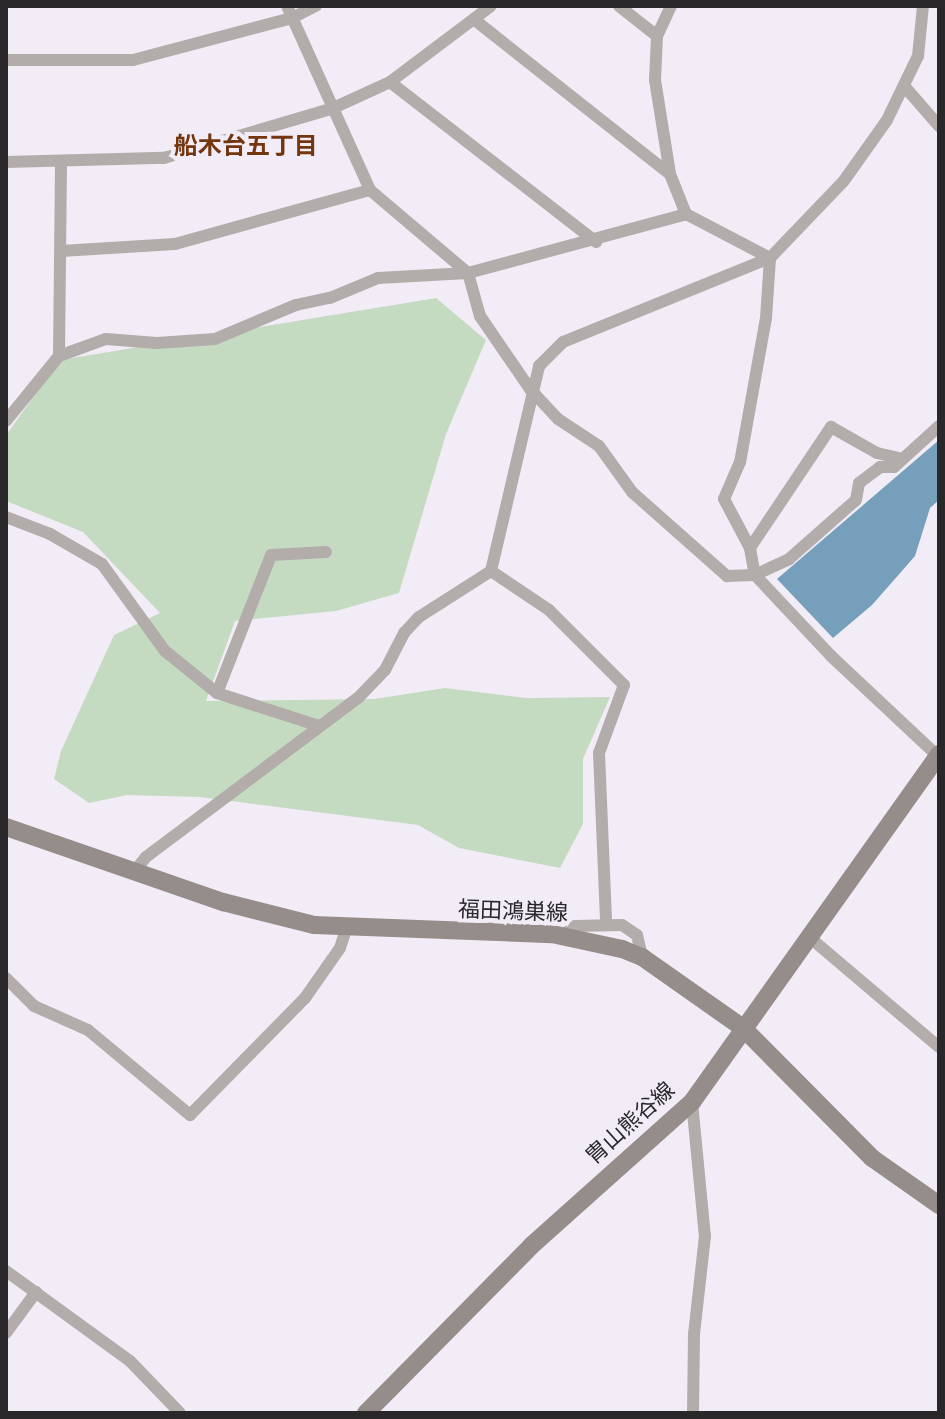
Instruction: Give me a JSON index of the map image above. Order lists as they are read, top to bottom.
{
  "streets": {
    "main road": ["福田鴻巣線", "胄山熊谷線"]
  },
  "crossings": [
    ["福田鴻巣線", "胄山熊谷線"]
  ],
  "districts": ["船木台五丁目"]
}
